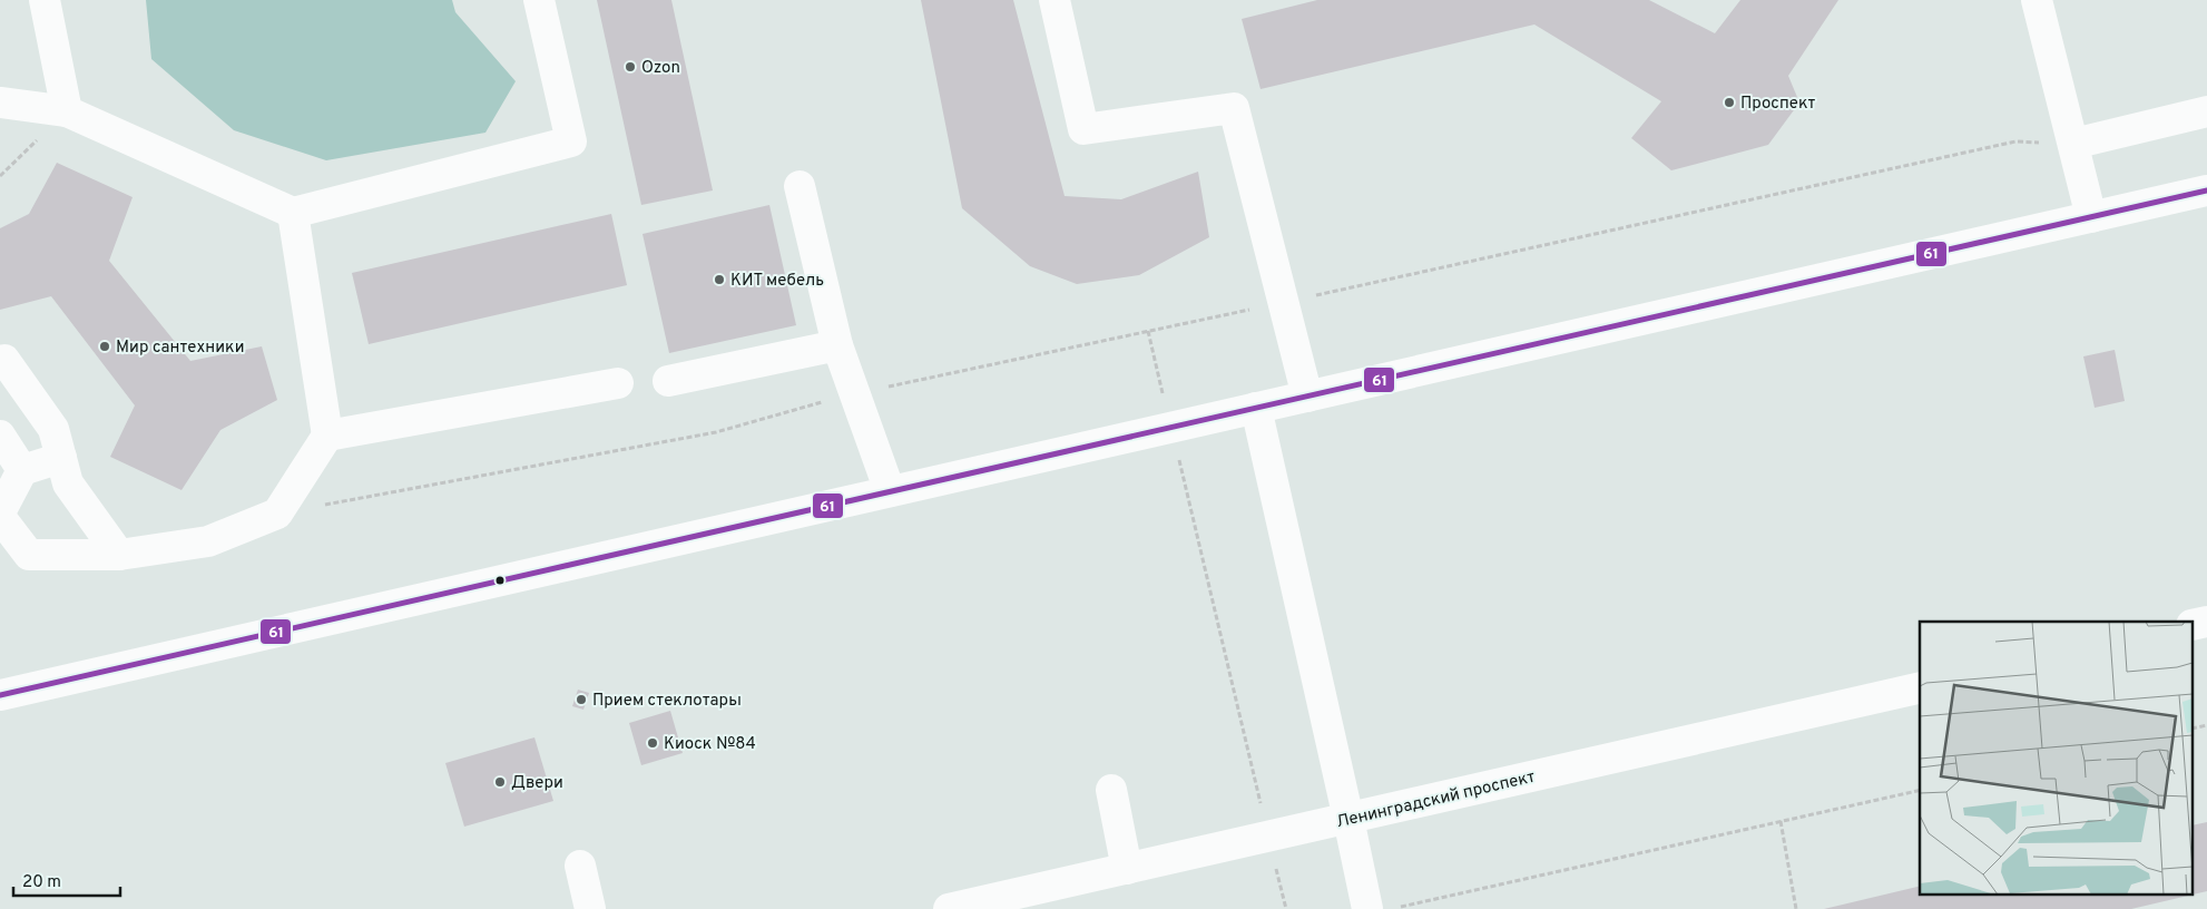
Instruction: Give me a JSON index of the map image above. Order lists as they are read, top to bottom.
{
  "streets": {
    "main road": ["Ленинградский проспект"]
  },
  "places": [
    "Ozon",
    "Проспект",
    "КИТ мебель",
    "Мир сантехники",
    "Прием стеклотары",
    "Киоск №84",
    "Двери"
  ],
  "lines": ["transit line 61"],
  "scale_bar": "20 m"
}
